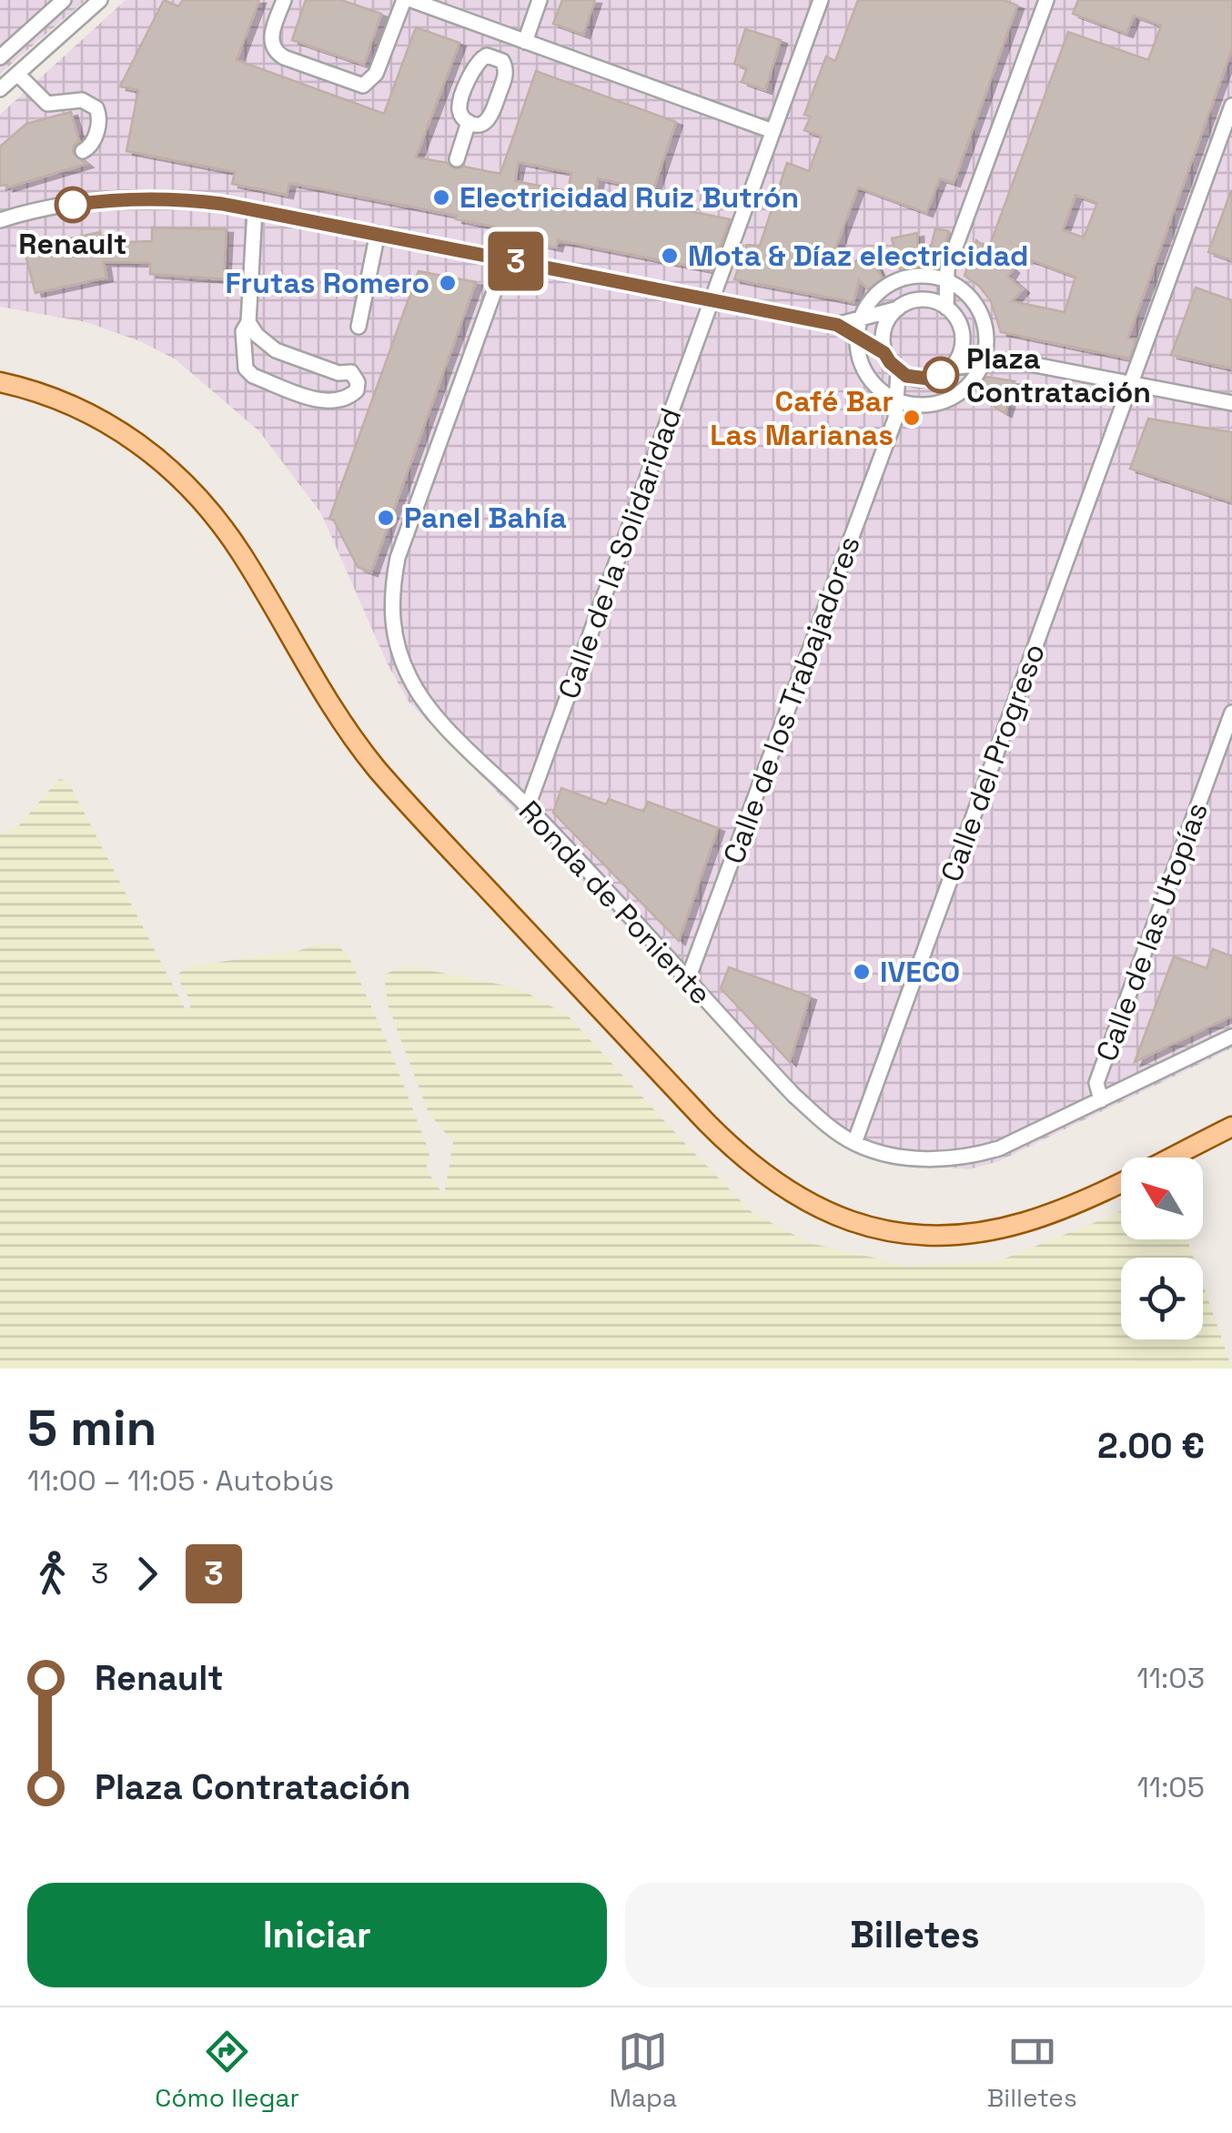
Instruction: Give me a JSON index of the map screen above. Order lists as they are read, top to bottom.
{
  "streets": {
    "street": [
      "Calle de la Solidaridad",
      "Calle de los Trabajadores",
      "Calle del Progreso",
      "Ronda de Poniente",
      "Calle de las Utopías"
    ]
  },
  "crossings": [
    ["Calle de la Solidaridad", "Ronda de Poniente"],
    ["Calle de los Trabajadores", "Ronda de Poniente"],
    ["Calle del Progreso", "Ronda de Poniente"],
    ["Ronda de Poniente", "Calle de las Utopías"]
  ],
  "places": [
    "Electricidad Ruiz Butrón",
    "Renault",
    "Mota & Díaz electricidad",
    "Frutas Romero",
    "Plaza Contratación",
    "Café Bar Las Marianas",
    "Panel Bahía",
    "IVECO"
  ],
  "lines": ["bus line 3"],
  "north": "top left",
  "page": {
    "on_map": "3",
    "heading": ["5 min", "11:00 – 11:05 · Autobús", "2.00 €"],
    "legs": ["3", "3"],
    "list": [
      {
        "name": "Renault",
        "value": "11:03"
      },
      {
        "name": "Plaza Contratación",
        "value": "11:05"
      }
    ],
    "buttons": ["Iniciar", "Billetes"],
    "tabs": ["Cómo llegar", "Mapa", "Billetes"]
  }
}
